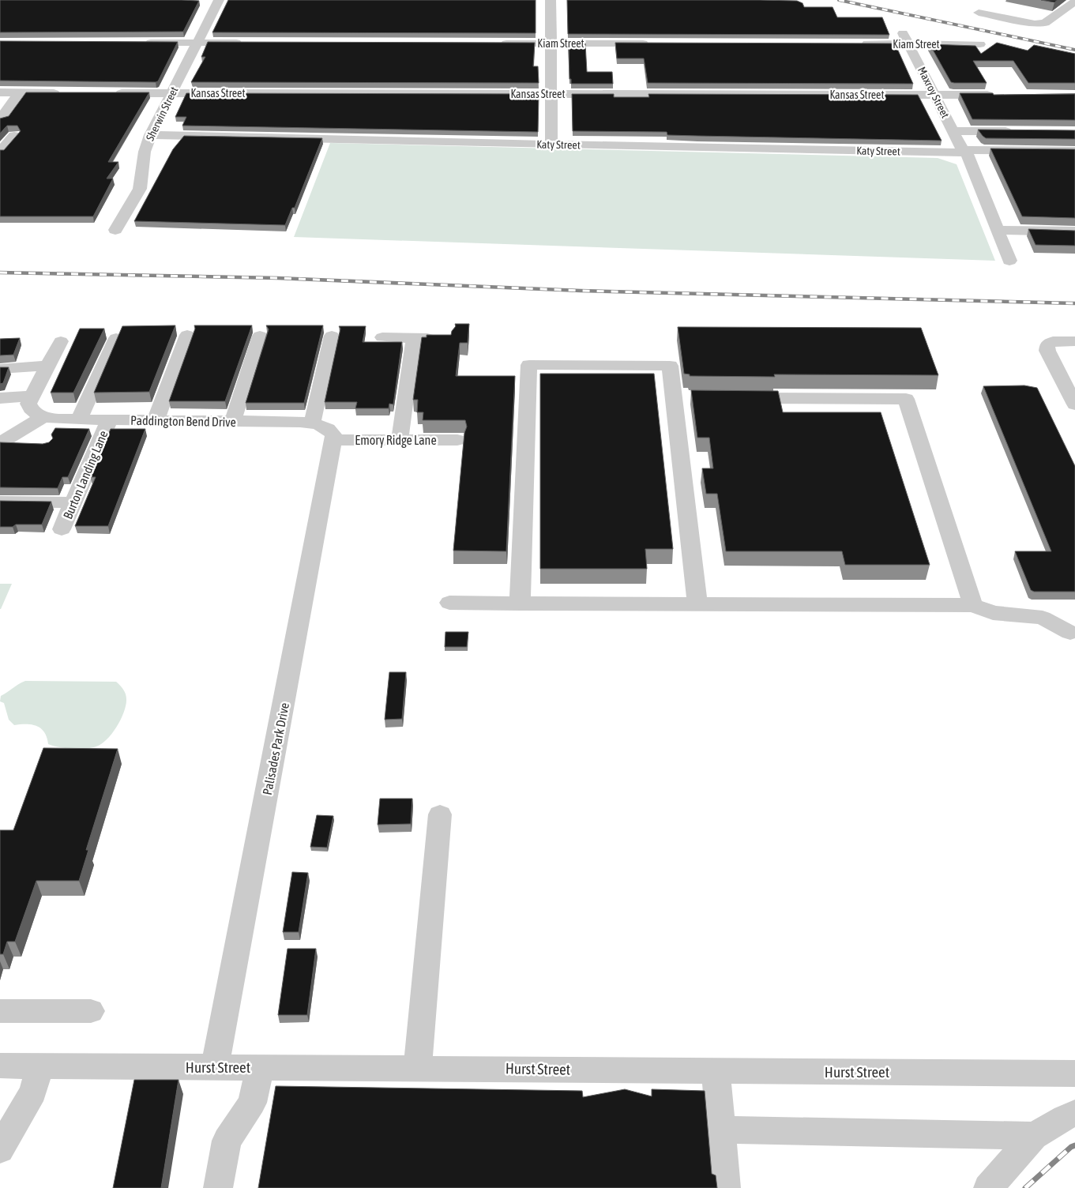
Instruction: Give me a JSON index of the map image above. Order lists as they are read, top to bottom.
{
  "streets": {
    "street": [
      "Kiam Street",
      "Maxroy Street",
      "Kansas Street",
      "Sherwin Street",
      "Katy Street",
      "Paddington Bend Drive",
      "Emory Ridge Lane",
      "Burton Landing Lane",
      "Palisades Park Drive",
      "Hurst Street"
    ]
  },
  "crossings": [
    ["Kiam Street", "Maxroy Street"],
    ["Maxroy Street", "Kansas Street"],
    ["Maxroy Street", "Katy Street"],
    ["Kansas Street", "Sherwin Street"],
    ["Sherwin Street", "Katy Street"],
    ["Paddington Bend Drive", "Emory Ridge Lane"],
    ["Paddington Bend Drive", "Burton Landing Lane"],
    ["Paddington Bend Drive", "Palisades Park Drive"],
    ["Emory Ridge Lane", "Palisades Park Drive"],
    ["Palisades Park Drive", "Hurst Street"]
  ]
}
